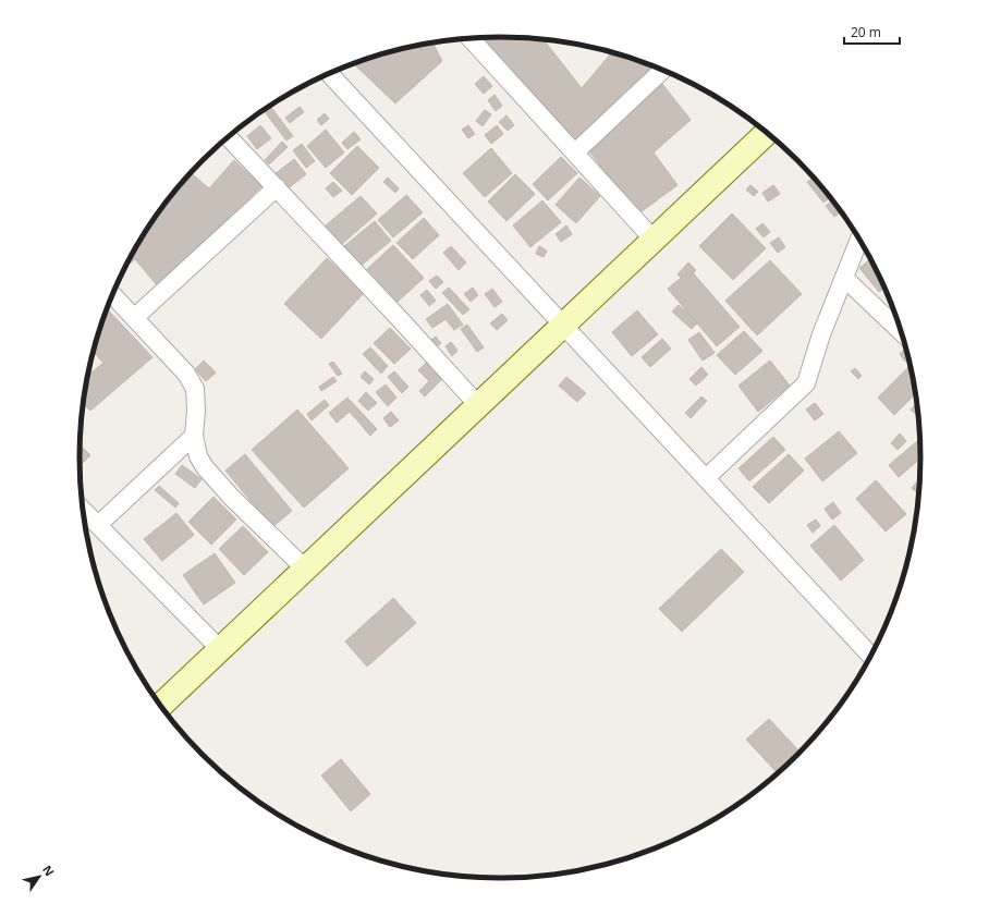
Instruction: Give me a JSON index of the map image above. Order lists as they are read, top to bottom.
{
  "scale_bar": "20 m",
  "north": "top right"
}
